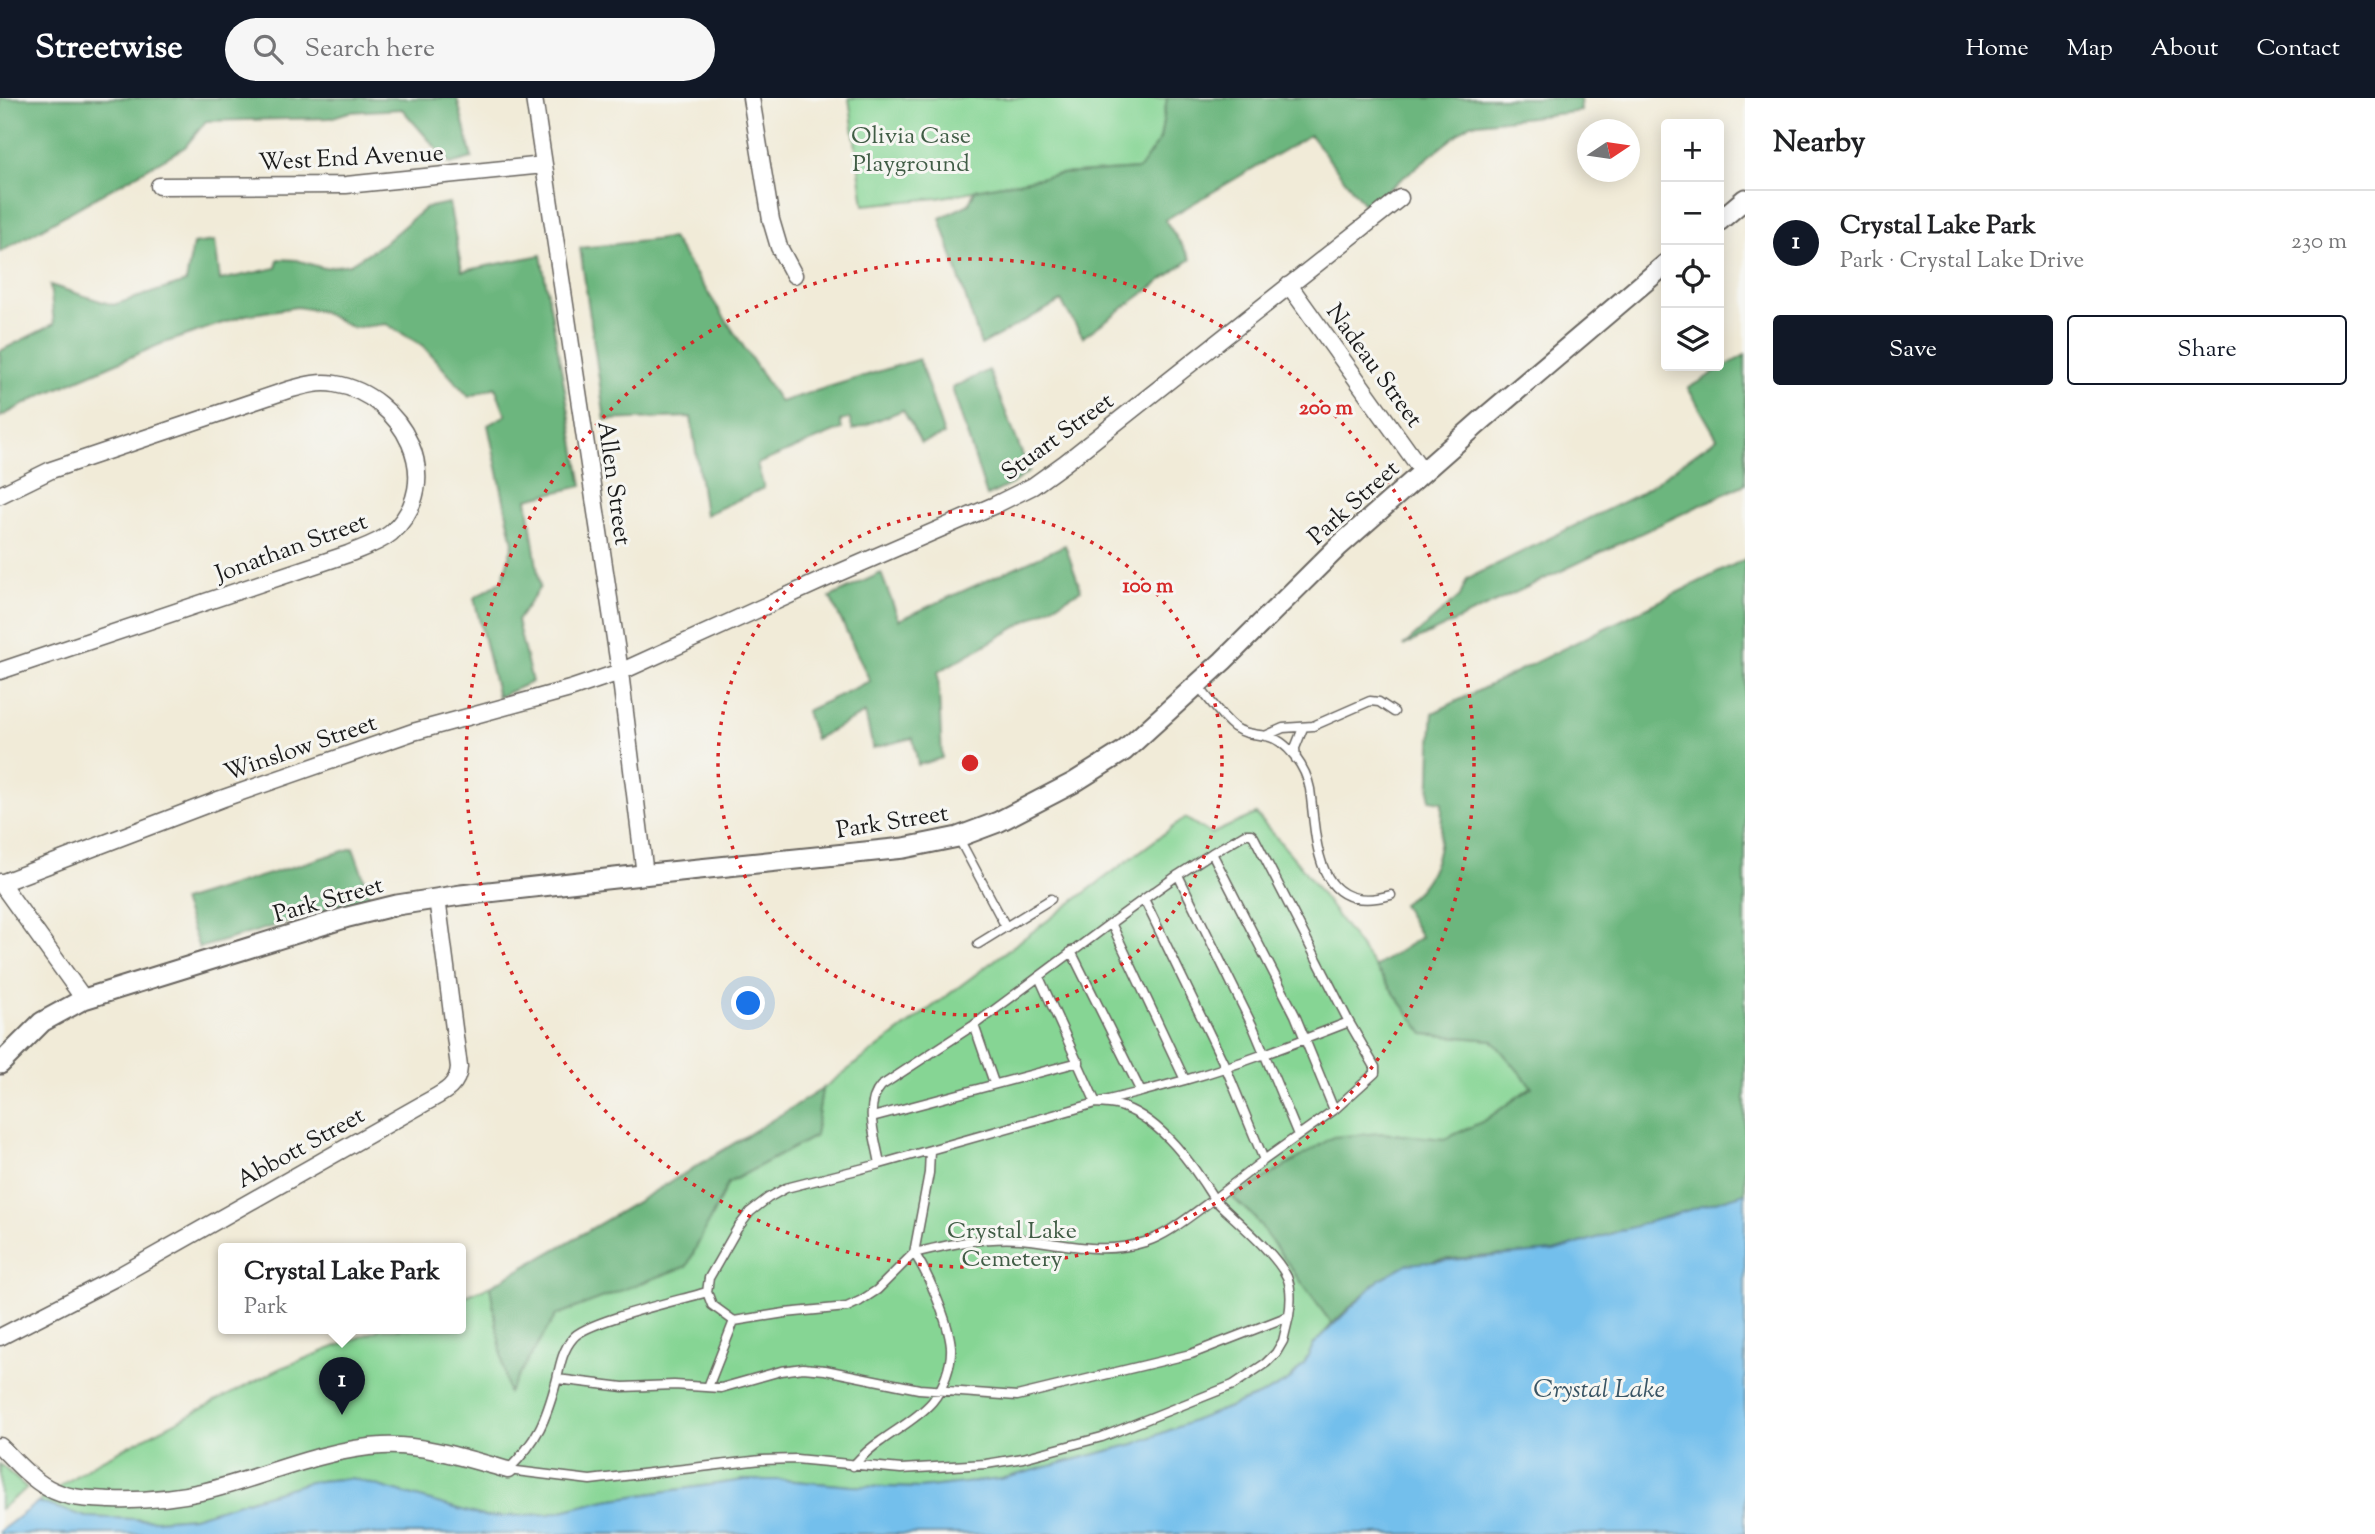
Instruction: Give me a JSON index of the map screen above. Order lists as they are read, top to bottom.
{
  "streets": {
    "street": [
      "West End Avenue",
      "Nadeau Street",
      "Stuart Street",
      "Allen Street",
      "Park Street",
      "Jonathan Street",
      "Winslow Street",
      "Abbott Street"
    ]
  },
  "crossings": [
    ["West End Avenue", "Allen Street"],
    ["Nadeau Street", "Stuart Street"],
    ["Nadeau Street", "Park Street"],
    ["Stuart Street", "Allen Street"],
    ["Stuart Street", "Winslow Street"],
    ["Allen Street", "Park Street"],
    ["Allen Street", "Winslow Street"],
    ["Park Street", "Abbott Street"]
  ],
  "water": ["Crystal Lake"],
  "parks": ["Olivia Case Playground", "Crystal Lake Cemetery"],
  "north": "right",
  "page": {
    "header": "Streetwise",
    "search": "Search here",
    "nav": [
      "Home",
      "Map",
      "About",
      "Contact"
    ],
    "heading": "Nearby",
    "map_buttons": ["+", "−"],
    "list": [
      {
        "mark": "1",
        "name": "Crystal Lake Park",
        "note": "Park · Crystal Lake Drive",
        "value": "230 m"
      }
    ],
    "buttons": ["Save", "Share"],
    "popup": ["Crystal Lake Park", "Park"],
    "pins": "1"
  },
  "rings": ["200 m", "100 m"]
}
